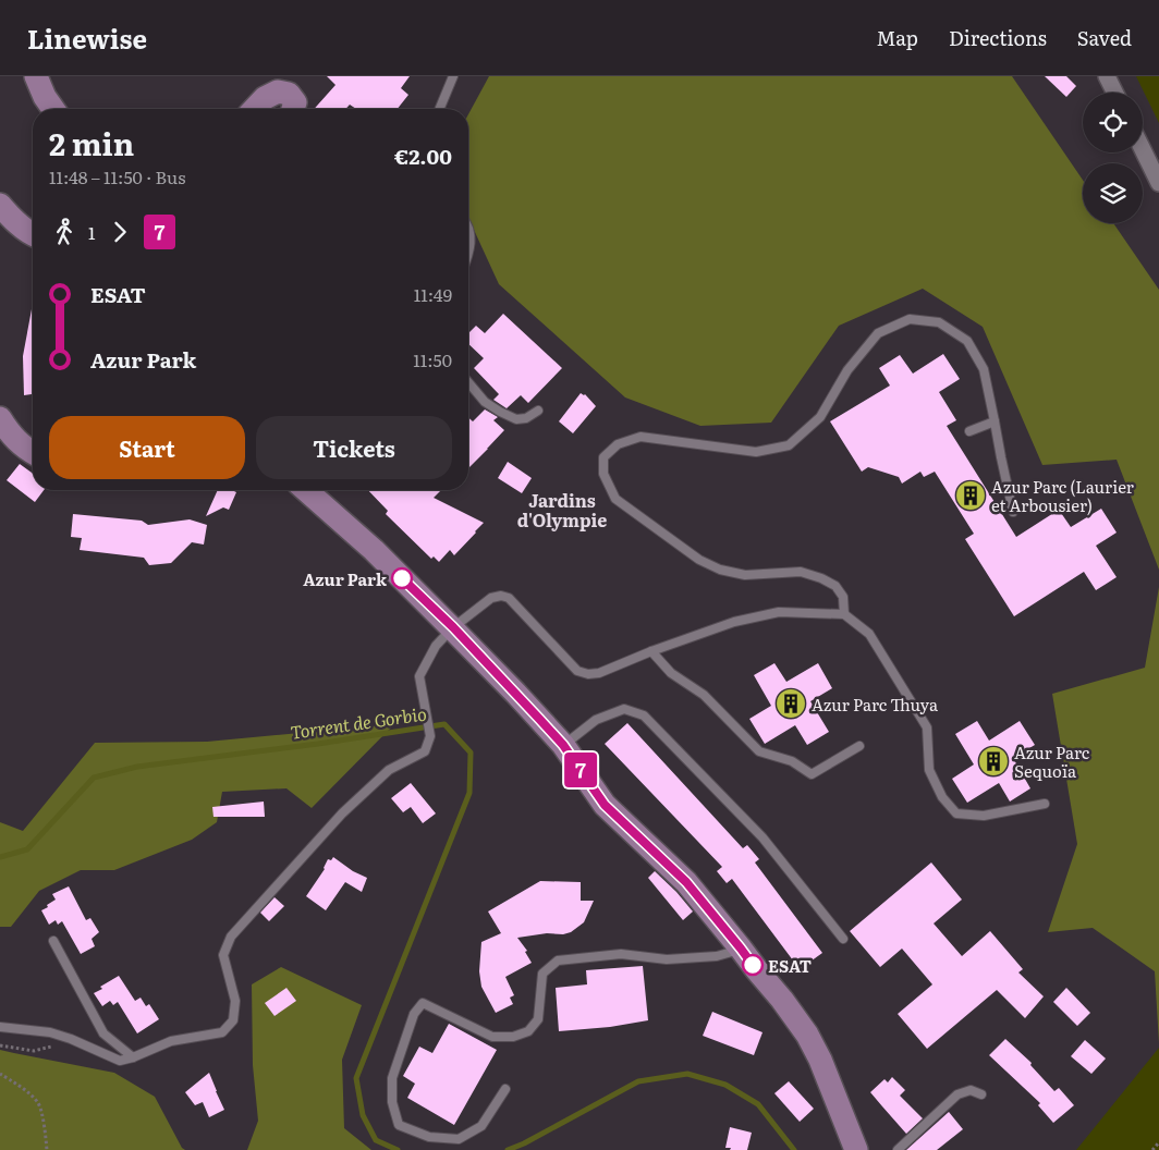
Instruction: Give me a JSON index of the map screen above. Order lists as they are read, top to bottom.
{
  "districts": ["Jardins d'Olympie"],
  "water": ["Torrent de Gorbio"],
  "places": {
    "building": ["Azur Parc (Laurier et Arbousier)", "Azur Parc Thuya", "Azur Parc Sequoïa"],
    "other": ["Azur Park", "ESAT"]
  },
  "lines": ["bus line 7"],
  "page": {
    "header": "Linewise",
    "nav": ["Map", "Directions", "Saved"],
    "on_map": "7",
    "heading": ["2 min", "11:48 – 11:50 · Bus", "€2.00"],
    "legs": ["1", "7"],
    "list": [
      {
        "name": "ESAT",
        "value": "11:49"
      },
      {
        "name": "Azur Park",
        "value": "11:50"
      }
    ],
    "buttons": ["Start", "Tickets"]
  }
}
